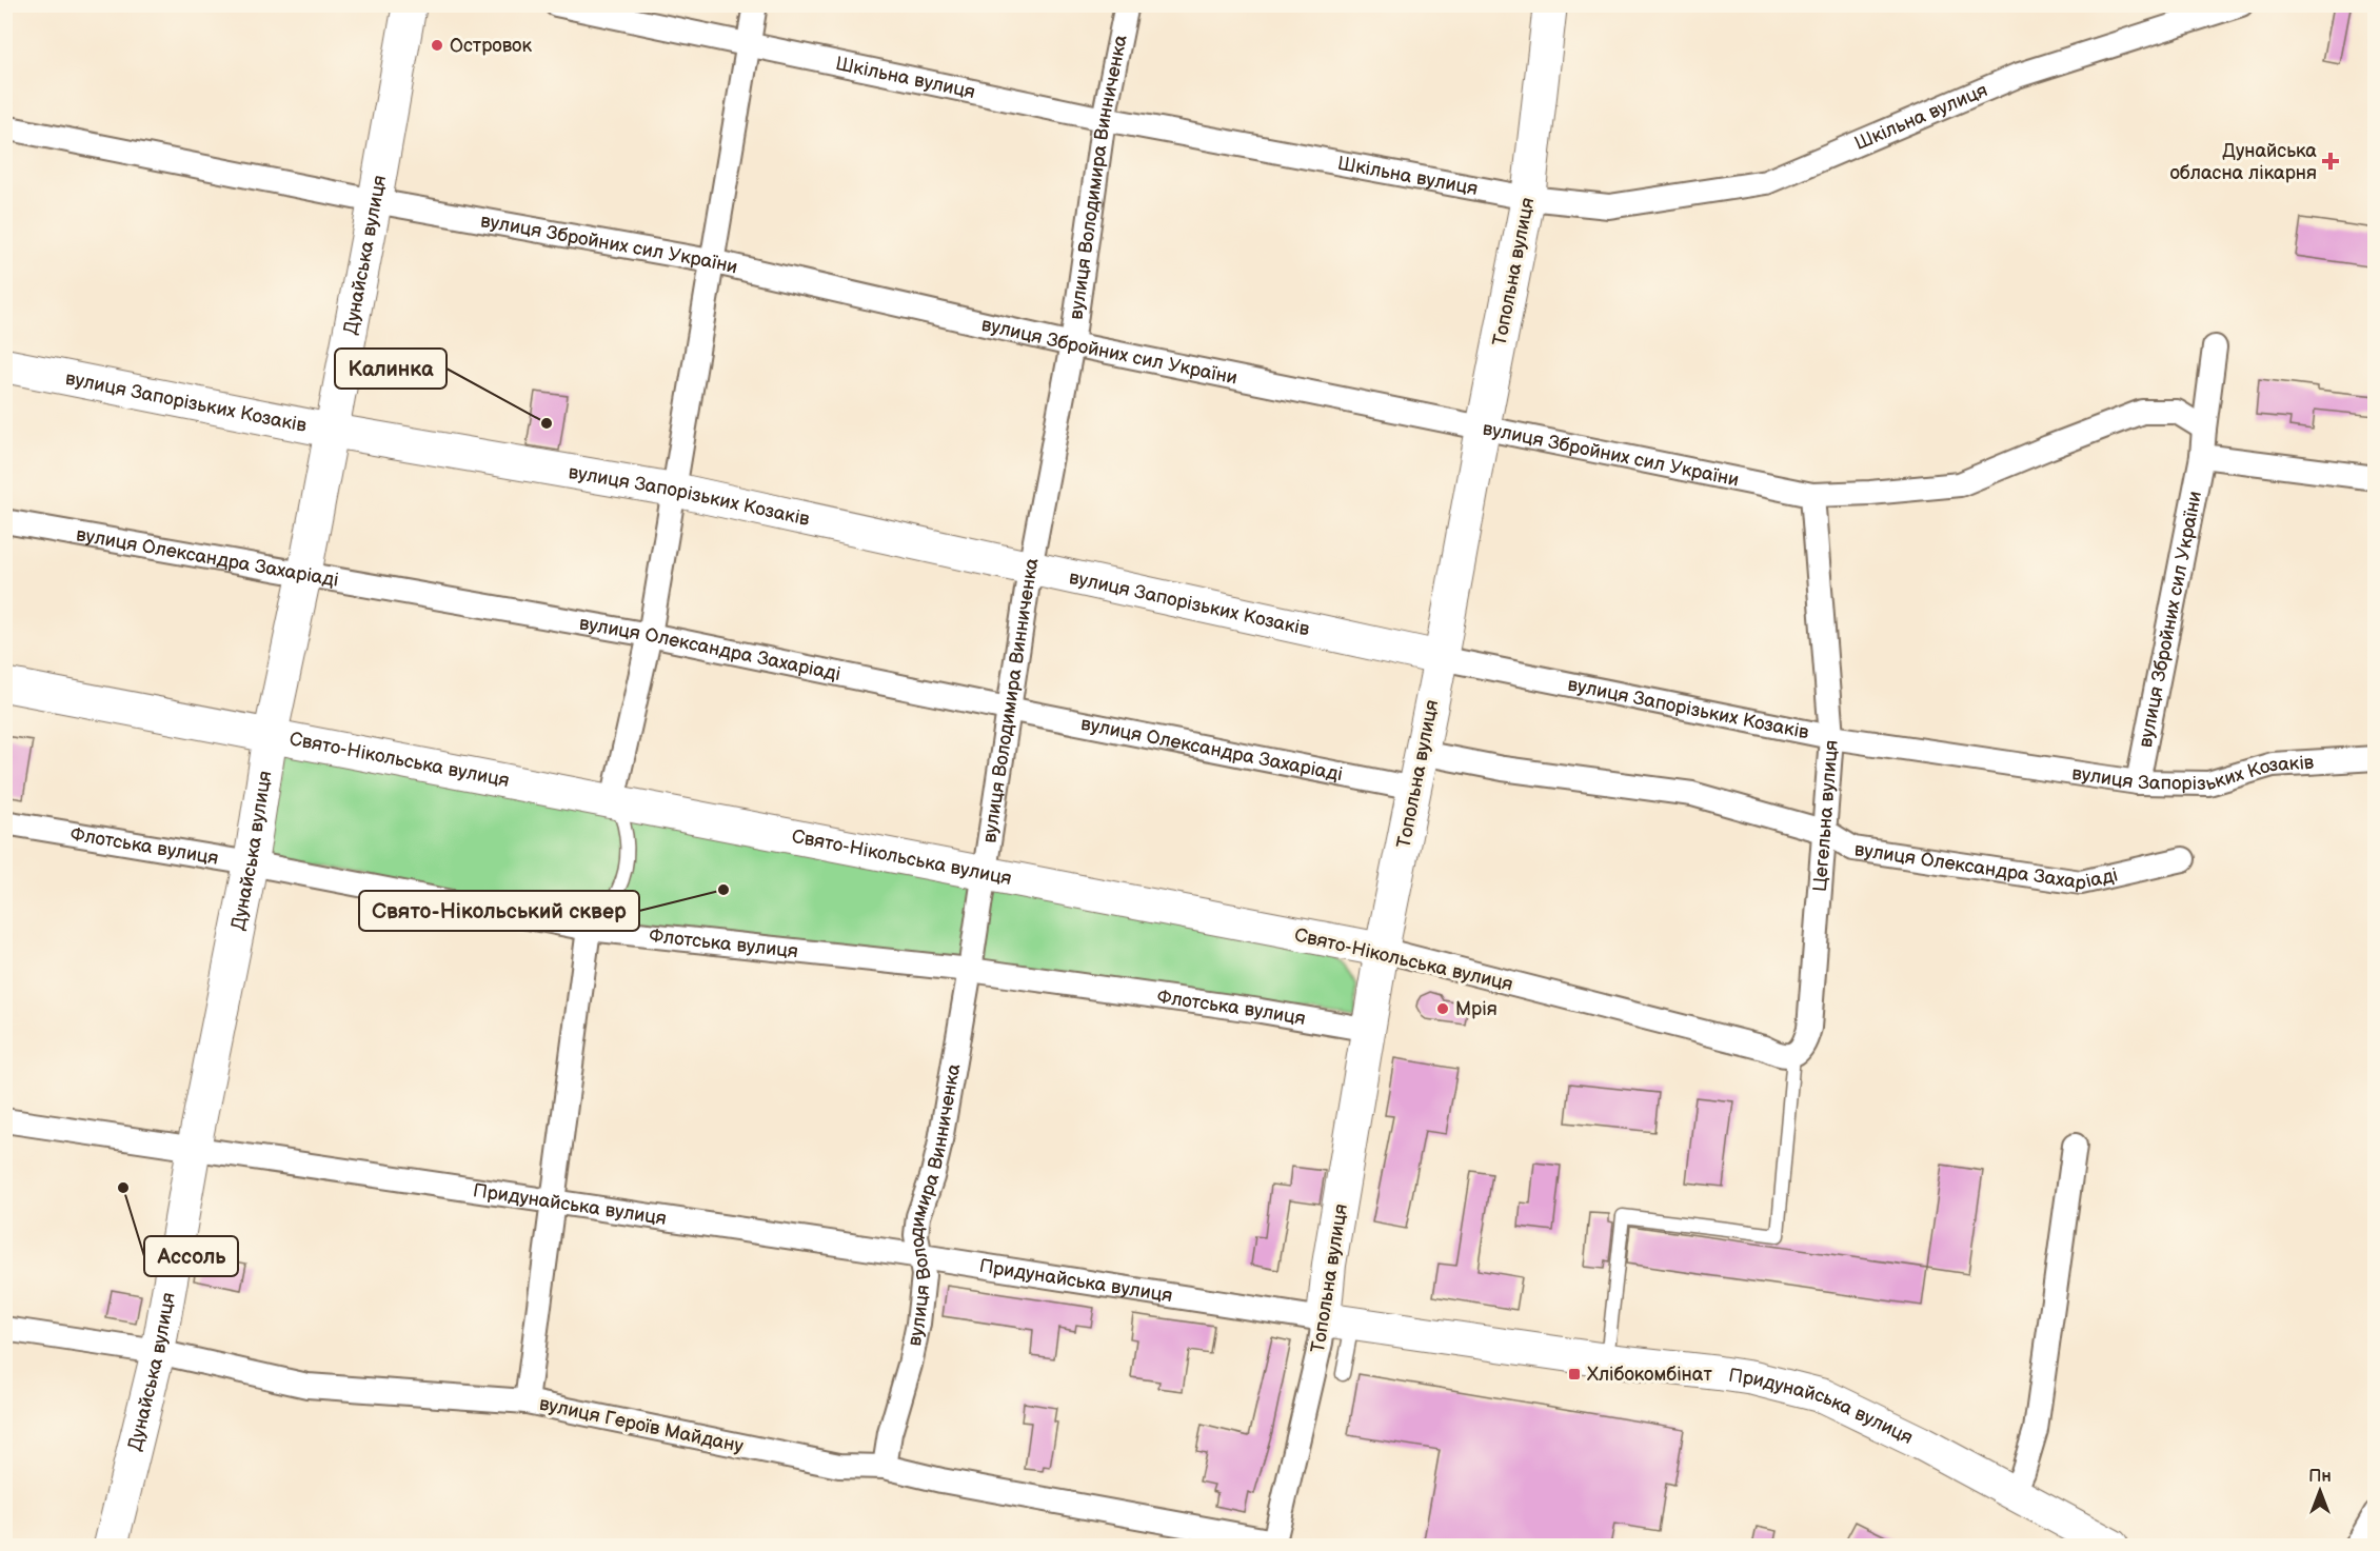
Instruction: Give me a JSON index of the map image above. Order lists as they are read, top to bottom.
{
  "streets": {
    "main road": [
      "Дунайська вулиця",
      "Топольна вулиця",
      "вулиця Запорізьких Козаків",
      "Свято-Нікольська вулиця",
      "Придунайська вулиця"
    ],
    "street": [
      "Шкільна вулиця",
      "вулиця Володимира Винниченка",
      "вулиця Збройних сил України",
      "вулиця Олександра Захаріаді",
      "Цегельна вулиця",
      "Флотська вулиця",
      "вулиця Героїв Майдану"
    ]
  },
  "crossings": [
    ["Шкільна вулиця", "вулиця Володимира Винниченка"],
    ["Шкільна вулиця", "Топольна вулиця"],
    ["вулиця Володимира Винниченка", "вулиця Збройних сил України"],
    ["вулиця Володимира Винниченка", "вулиця Запорізьких Козаків"],
    ["вулиця Володимира Винниченка", "вулиця Олександра Захаріаді"],
    ["вулиця Володимира Винниченка", "Свято-Нікольська вулиця"],
    ["вулиця Володимира Винниченка", "Флотська вулиця"],
    ["вулиця Володимира Винниченка", "Придунайська вулиця"],
    ["вулиця Володимира Винниченка", "вулиця Героїв Майдану"],
    ["вулиця Збройних сил України", "Дунайська вулиця"],
    ["вулиця Збройних сил України", "Топольна вулиця"],
    ["вулиця Збройних сил України", "вулиця Запорізьких Козаків"],
    ["вулиця Збройних сил України", "Цегельна вулиця"],
    ["Дунайська вулиця", "вулиця Запорізьких Козаків"],
    ["Дунайська вулиця", "вулиця Олександра Захаріаді"],
    ["Дунайська вулиця", "Свято-Нікольська вулиця"],
    ["Дунайська вулиця", "Флотська вулиця"],
    ["Дунайська вулиця", "Придунайська вулиця"],
    ["Дунайська вулиця", "вулиця Героїв Майдану"],
    ["Топольна вулиця", "вулиця Запорізьких Козаків"],
    ["Топольна вулиця", "вулиця Олександра Захаріаді"],
    ["Топольна вулиця", "Свято-Нікольська вулиця"],
    ["Топольна вулиця", "Флотська вулиця"],
    ["Топольна вулиця", "Придунайська вулиця"],
    ["Топольна вулиця", "вулиця Героїв Майдану"],
    ["вулиця Запорізьких Козаків", "Цегельна вулиця"],
    ["вулиця Олександра Захаріаді", "Цегельна вулиця"],
    ["Свято-Нікольська вулиця", "Цегельна вулиця"]
  ],
  "places": {
    "other": [
      "Островок",
      "Калинка",
      "Свято-Нікольський сквер",
      "Мрія",
      "Ассоль"
    ],
    "health": ["Дунайська обласна лікарня"],
    "transit": ["Хлібокомбінат"]
  },
  "north": "top"
}
